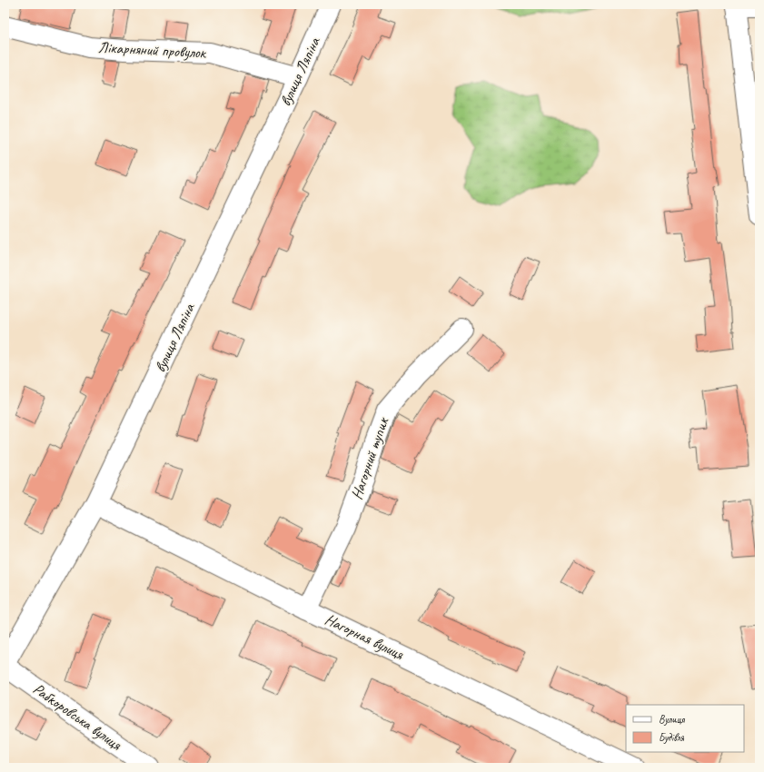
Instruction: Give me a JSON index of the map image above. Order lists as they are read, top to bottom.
{
  "streets": {
    "street": [
      "Лікарняний провулок",
      "вулиця Ляпіна",
      "Нагорний тупик",
      "Нагорная вулиця",
      "Рабкоровська вулиця"
    ]
  },
  "crossings": [
    ["Лікарняний провулок", "вулиця Ляпіна"],
    ["вулиця Ляпіна", "Нагорная вулиця"],
    ["вулиця Ляпіна", "Рабкоровська вулиця"],
    ["Нагорний тупик", "Нагорная вулиця"]
  ],
  "legend": ["Вулиця", "Будівля"]
}
